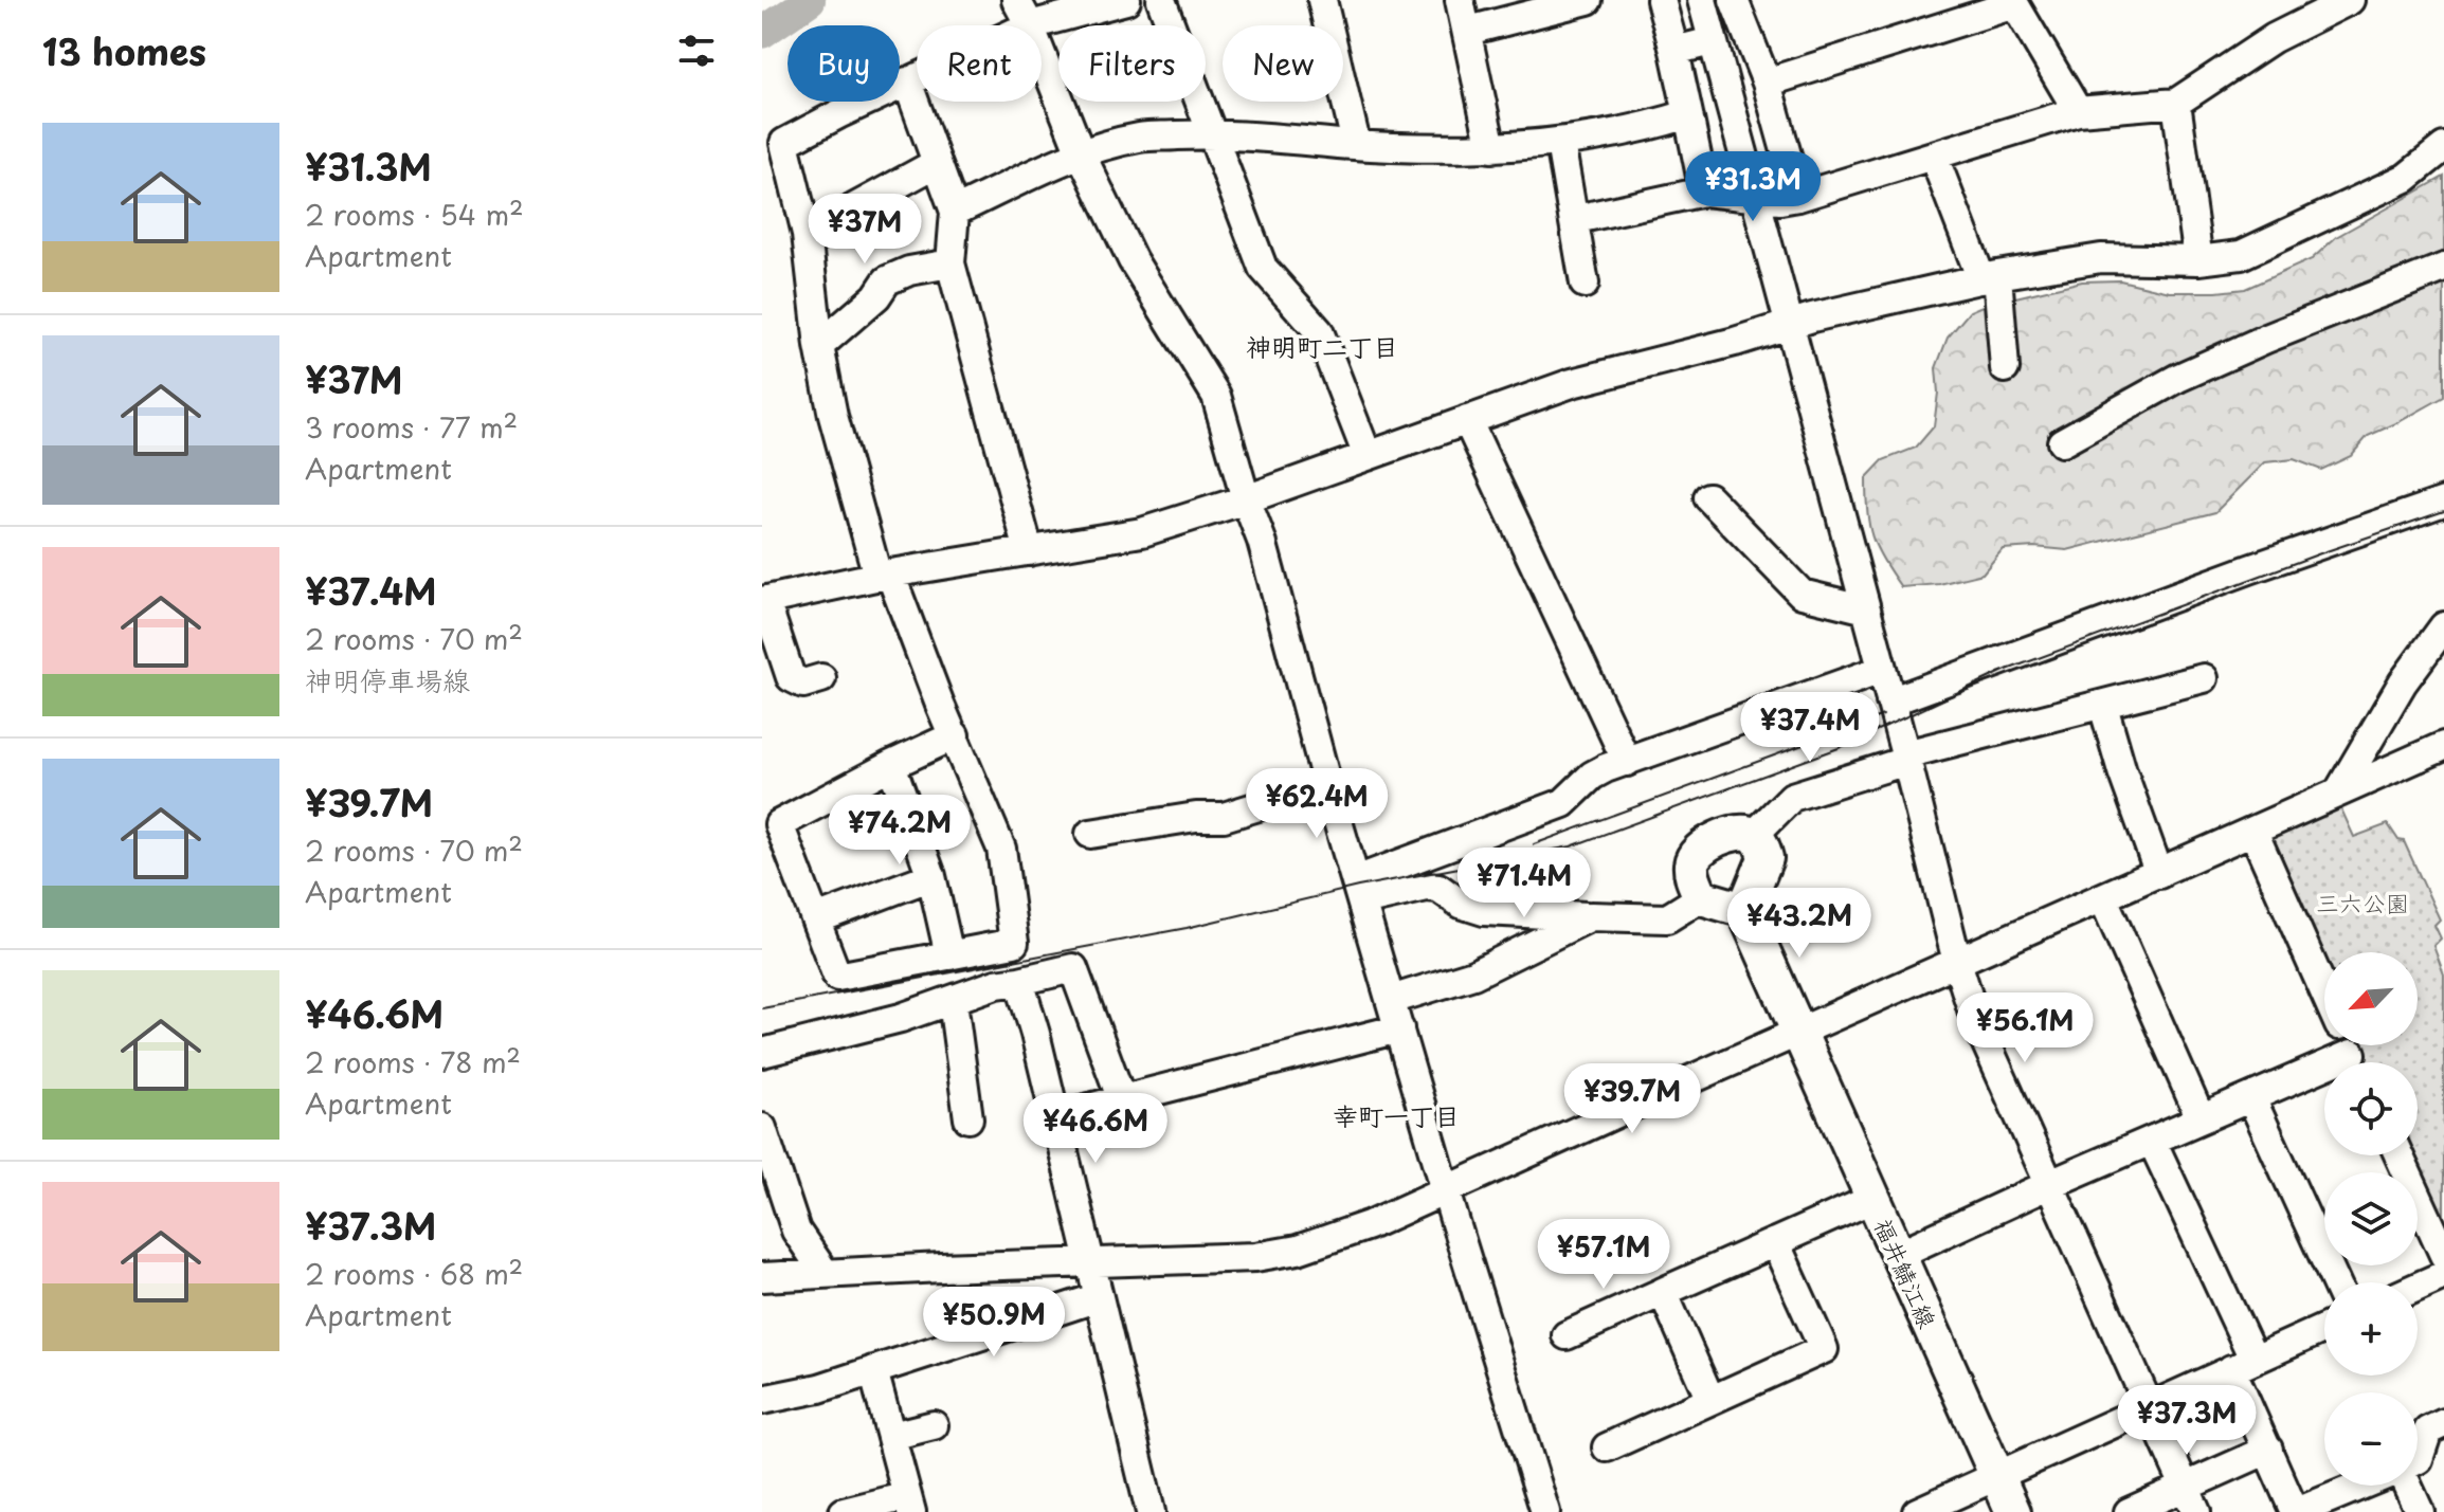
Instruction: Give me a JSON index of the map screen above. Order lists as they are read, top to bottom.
{
  "streets": {
    "main road": ["福井鯖江線"]
  },
  "districts": ["神明町二丁目", "幸町一丁目"],
  "parks": ["三六公園"],
  "north": "bottom left",
  "page": {
    "heading": "13 homes",
    "chip": [
      "Buy",
      "Rent",
      "Filters",
      "New"
    ],
    "list": [
      {
        "name": "¥31.3M",
        "note": "2 rooms · 54 m² · Apartment"
      },
      {
        "name": "¥37M",
        "note": "3 rooms · 77 m² · Apartment"
      },
      {
        "name": "¥37.4M",
        "note": "2 rooms · 70 m² · 神明停車場線"
      },
      {
        "name": "¥39.7M",
        "note": "2 rooms · 70 m² · Apartment"
      },
      {
        "name": "¥46.6M",
        "note": "2 rooms · 78 m² · Apartment"
      },
      {
        "name": "¥37.3M",
        "note": "2 rooms · 68 m² · Apartment"
      }
    ],
    "price": [
      "¥31.3M",
      "¥37M",
      "¥37.4M",
      "¥62.4M",
      "¥74.2M",
      "¥71.4M",
      "¥43.2M",
      "¥56.1M",
      "¥39.7M",
      "¥46.6M",
      "¥57.1M",
      "¥50.9M",
      "¥37.3M"
    ],
    "map_buttons": ["+", "−"]
  }
}
